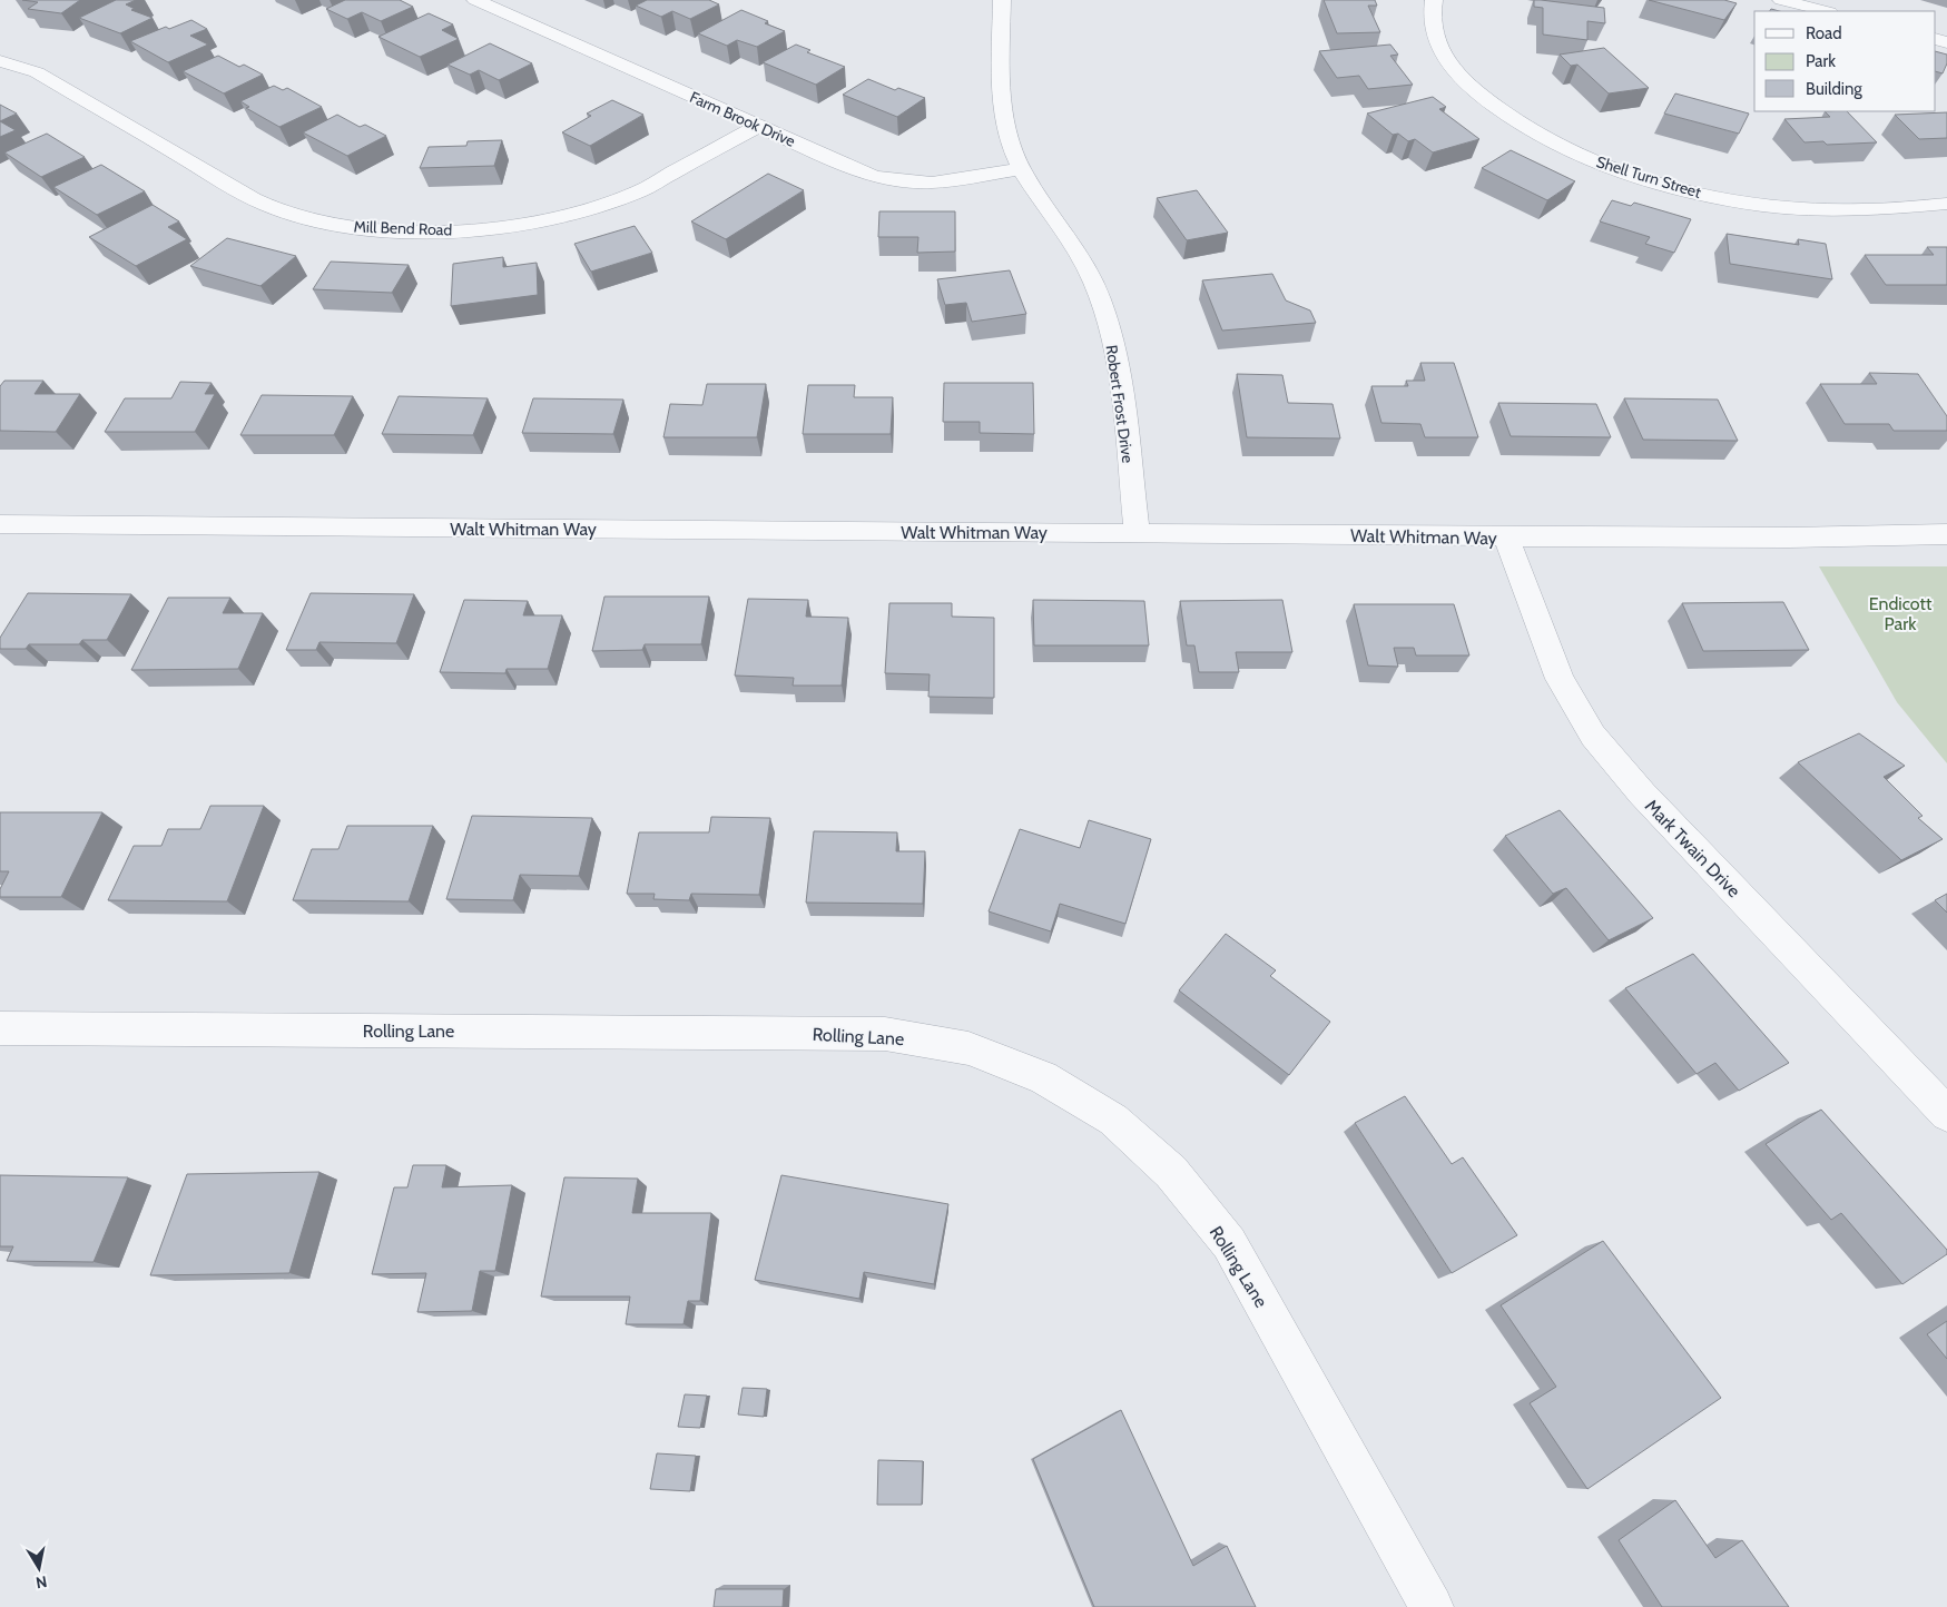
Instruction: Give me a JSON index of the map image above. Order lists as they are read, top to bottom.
{
  "streets": {
    "street": [
      "Farm Brook Drive",
      "Shell Turn Street",
      "Mill Bend Road",
      "Robert Frost Drive",
      "Walt Whitman Way",
      "Mark Twain Drive",
      "Rolling Lane"
    ]
  },
  "crossings": [
    ["Farm Brook Drive", "Mill Bend Road"],
    ["Farm Brook Drive", "Robert Frost Drive"],
    ["Robert Frost Drive", "Walt Whitman Way"],
    ["Walt Whitman Way", "Mark Twain Drive"]
  ],
  "parks": ["Endicott Park"],
  "legend": ["Road", "Park", "Building"],
  "north": "bottom"
}
